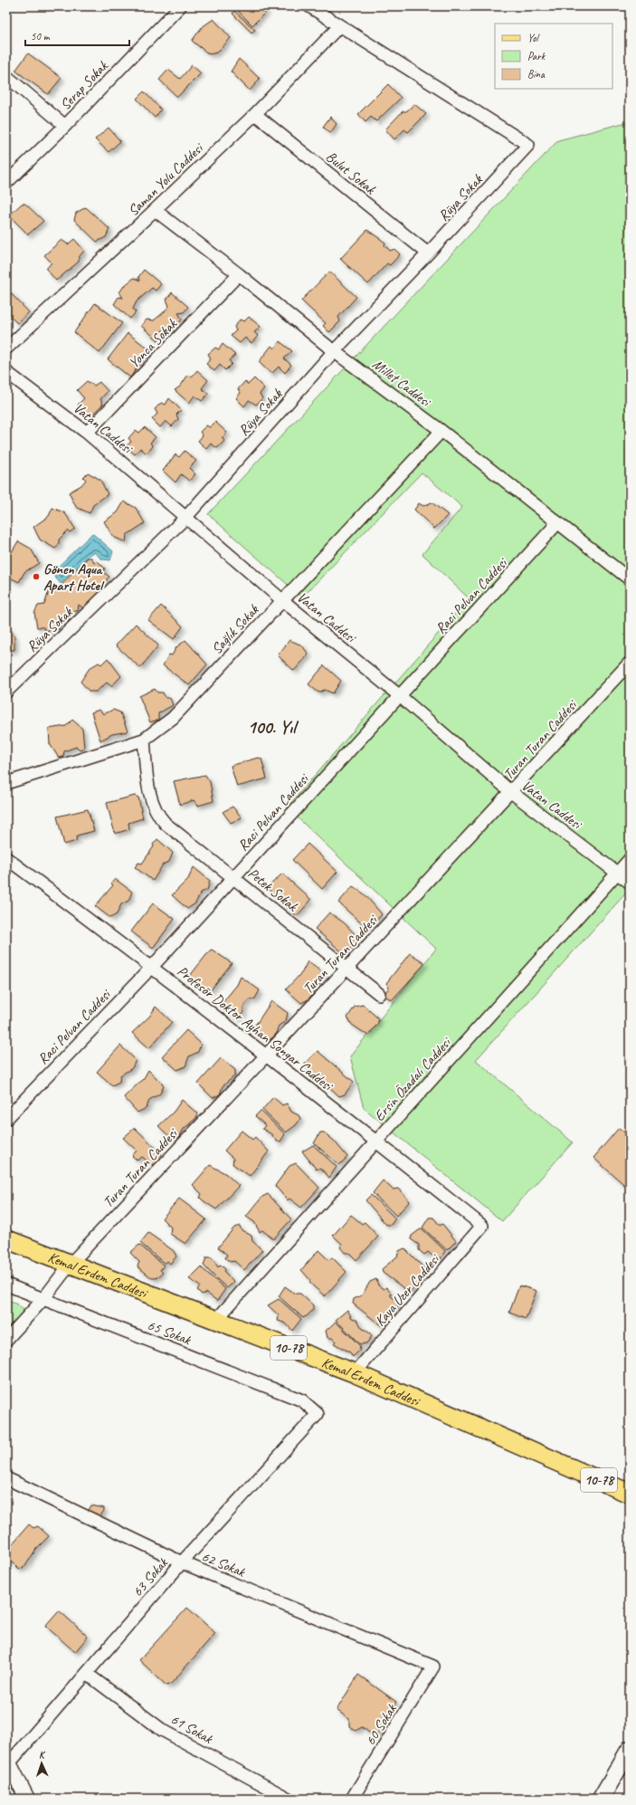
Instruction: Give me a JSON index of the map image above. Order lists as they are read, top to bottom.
{
  "streets": {
    "main road": ["Kemal Erdem Caddesi", "10-78"],
    "street": [
      "Serap Sokak",
      "Bulut Sokak",
      "Saman Yolu Caddesi",
      "Rüya Sokak",
      "Yonca Sokak",
      "Millet Caddesi",
      "Vatan Caddesi",
      "Raci Pelvan Caddesi",
      "Sağlık Sokak",
      "Turan Turan Caddesi",
      "Petek Sokak",
      "Profesör Doktor Ayhan Songar Caddesi",
      "Ersin Özadalı Caddesi",
      "Kaya Uzer Caddesi",
      "65 Sokak",
      "62 Sokak",
      "63 Sokak",
      "60 Sokak",
      "61 Sokak"
    ]
  },
  "crossings": [
    ["Bulut Sokak", "Saman Yolu Caddesi"],
    ["Bulut Sokak", "Rüya Sokak"],
    ["Saman Yolu Caddesi", "Rüya Sokak"],
    ["Saman Yolu Caddesi", "Millet Caddesi"],
    ["Rüya Sokak", "Millet Caddesi"],
    ["Rüya Sokak", "Vatan Caddesi"],
    ["Yonca Sokak", "Millet Caddesi"],
    ["Yonca Sokak", "Vatan Caddesi"],
    ["Millet Caddesi", "Raci Pelvan Caddesi"],
    ["Millet Caddesi", "Sağlık Sokak"],
    ["Vatan Caddesi", "Raci Pelvan Caddesi"],
    ["Vatan Caddesi", "Sağlık Sokak"],
    ["Vatan Caddesi", "Turan Turan Caddesi"],
    ["Vatan Caddesi", "Ersin Özadalı Caddesi"],
    ["Raci Pelvan Caddesi", "Petek Sokak"],
    ["Raci Pelvan Caddesi", "Profesör Doktor Ayhan Songar Caddesi"],
    ["Sağlık Sokak", "Petek Sokak"],
    ["Turan Turan Caddesi", "Petek Sokak"],
    ["Turan Turan Caddesi", "Profesör Doktor Ayhan Songar Caddesi"],
    ["Turan Turan Caddesi", "Kemal Erdem Caddesi"],
    ["Turan Turan Caddesi", "65 Sokak"],
    ["Profesör Doktor Ayhan Songar Caddesi", "Ersin Özadalı Caddesi"],
    ["Profesör Doktor Ayhan Songar Caddesi", "Kaya Uzer Caddesi"],
    ["Ersin Özadalı Caddesi", "Kemal Erdem Caddesi"],
    ["Kemal Erdem Caddesi", "Kaya Uzer Caddesi"],
    ["65 Sokak", "63 Sokak"],
    ["62 Sokak", "63 Sokak"],
    ["62 Sokak", "60 Sokak"],
    ["63 Sokak", "61 Sokak"]
  ],
  "districts": ["100. Yıl"],
  "places": ["Gönen Aqua Apart Hotel"],
  "legend": ["Yol", "Park", "Bina"],
  "scale_bar": "50 m",
  "north": "top"
}
